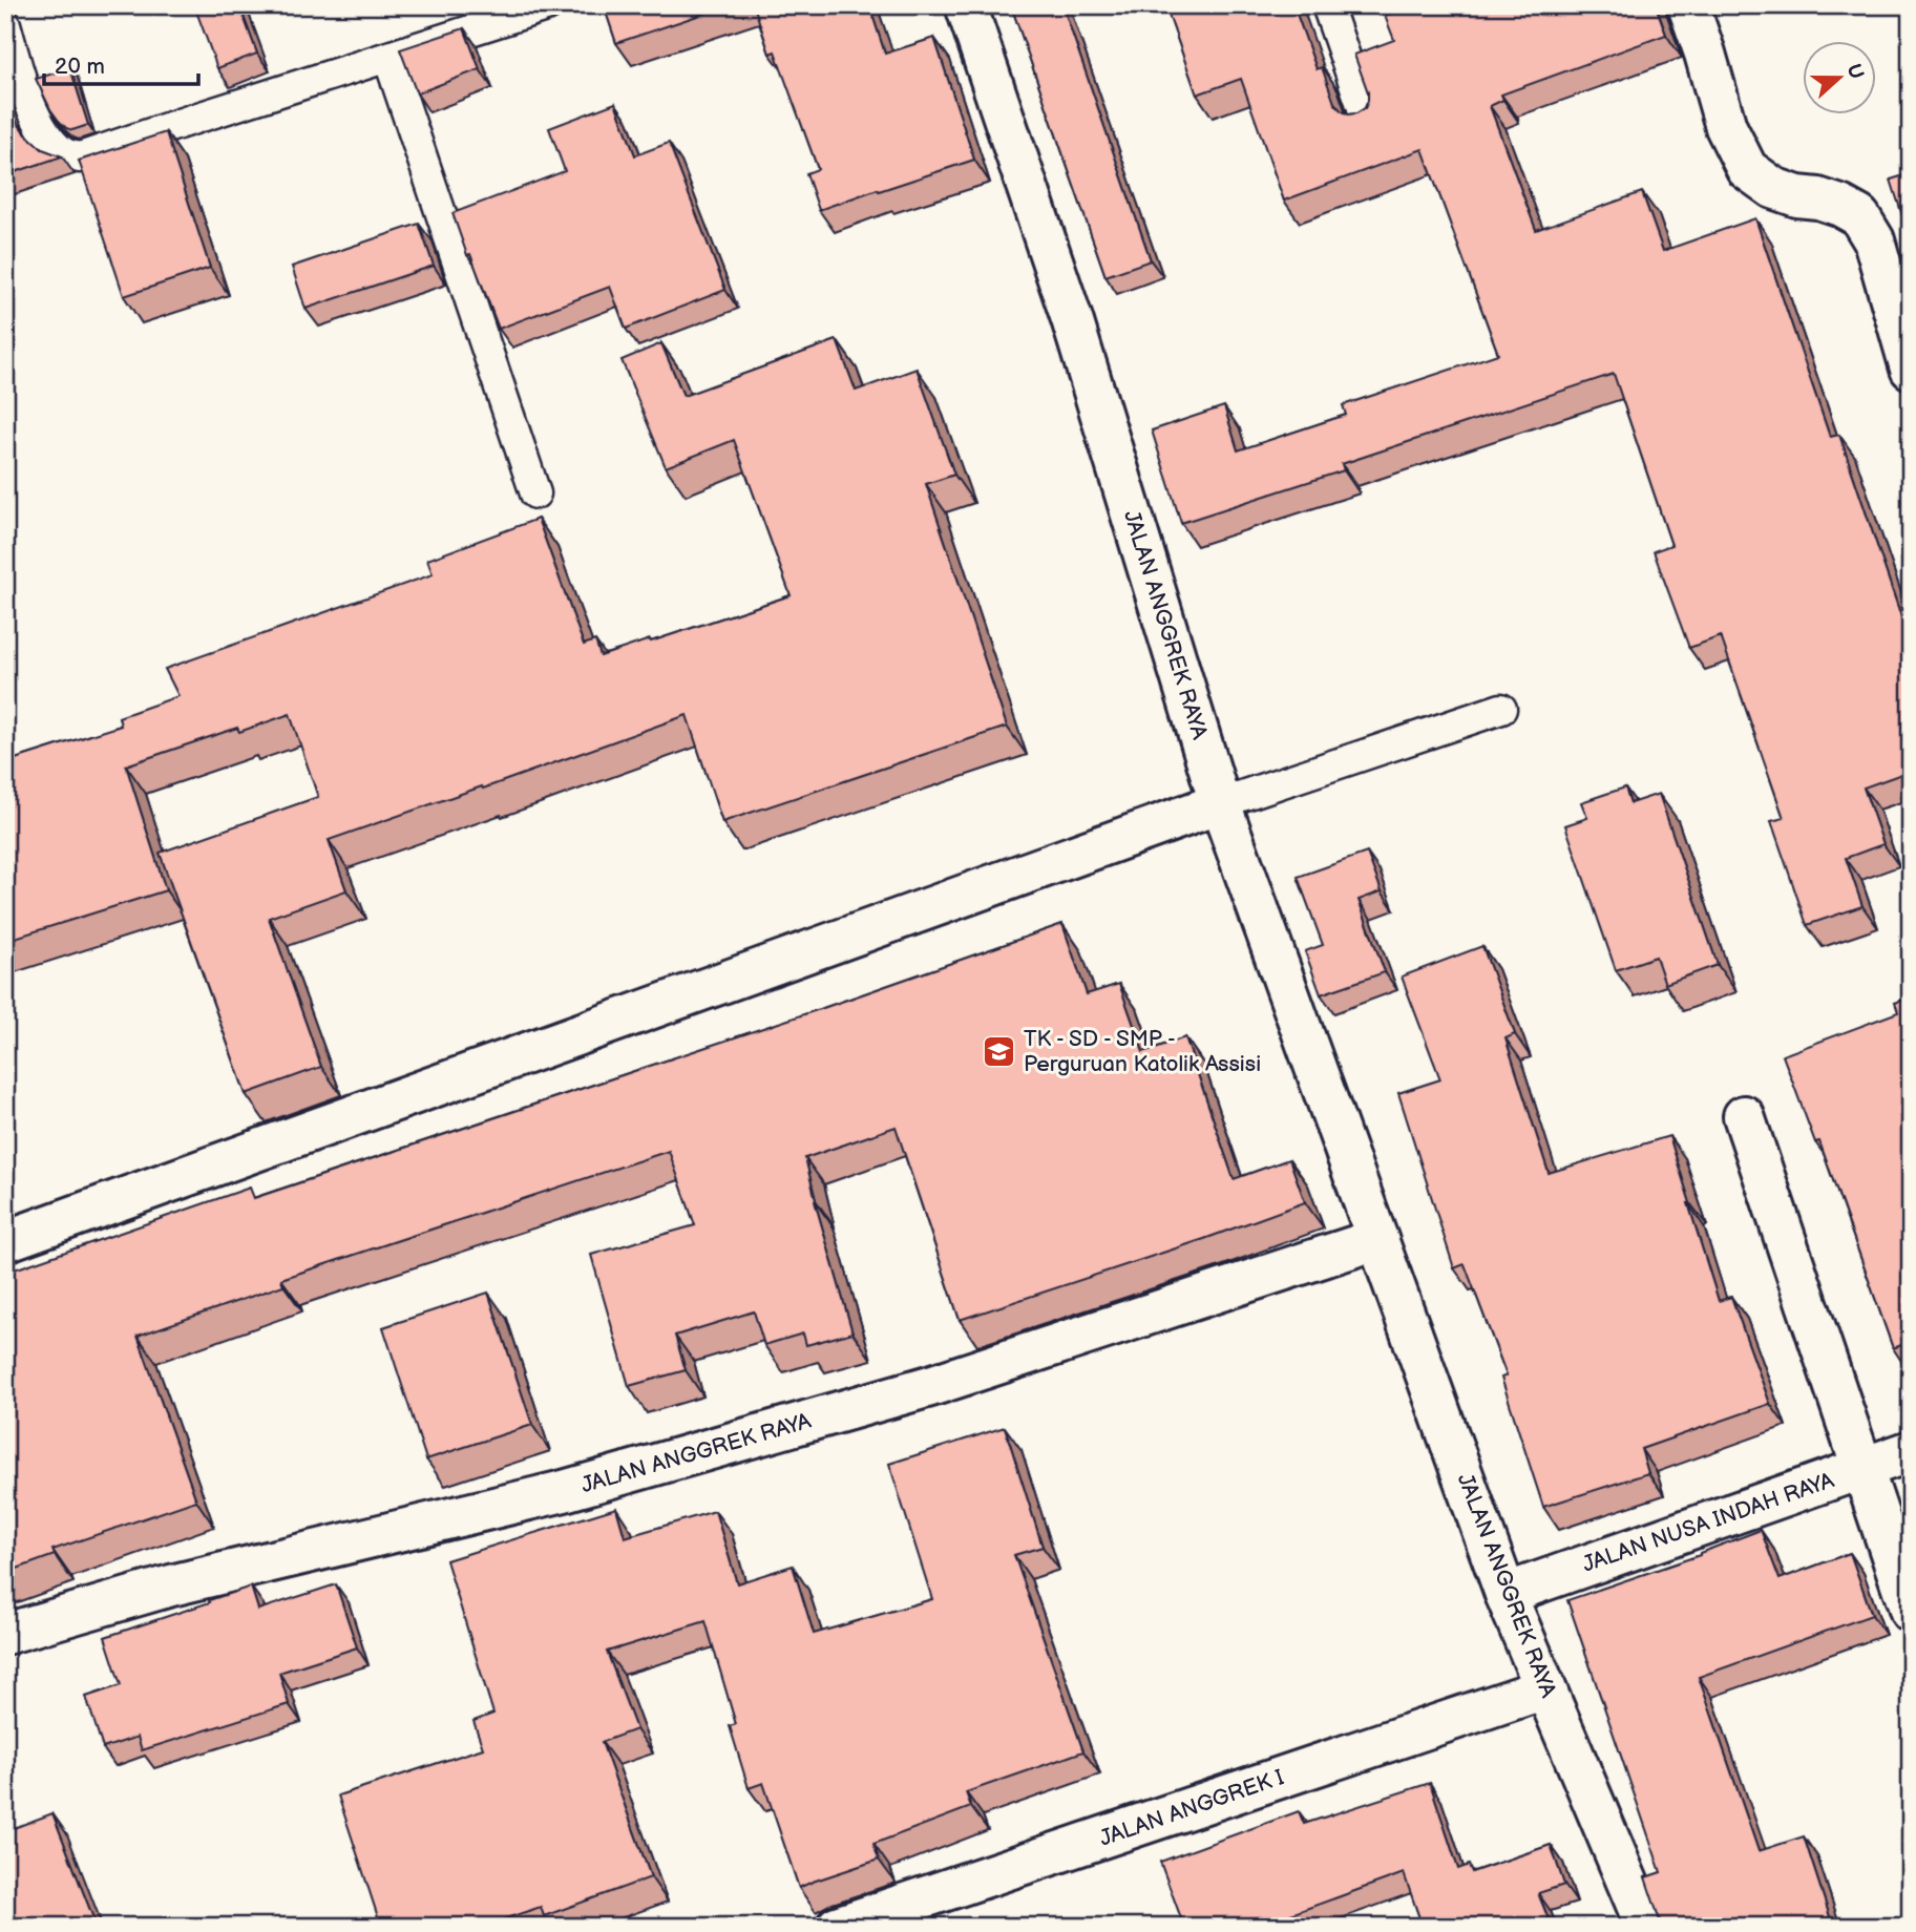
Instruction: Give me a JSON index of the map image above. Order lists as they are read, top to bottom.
{
  "streets": {
    "street": ["JALAN ANGGREK RAYA", "JALAN NUSA INDAH RAYA", "JALAN ANGGREK I"]
  },
  "crossings": [
    ["JALAN ANGGREK RAYA", "JALAN NUSA INDAH RAYA"],
    ["JALAN ANGGREK RAYA", "JALAN ANGGREK I"]
  ],
  "places": {
    "school or university": ["TK - SD - SMP - Perguruan Katolik Assisi"]
  },
  "scale_bar": "20 m",
  "north": "right"
}
